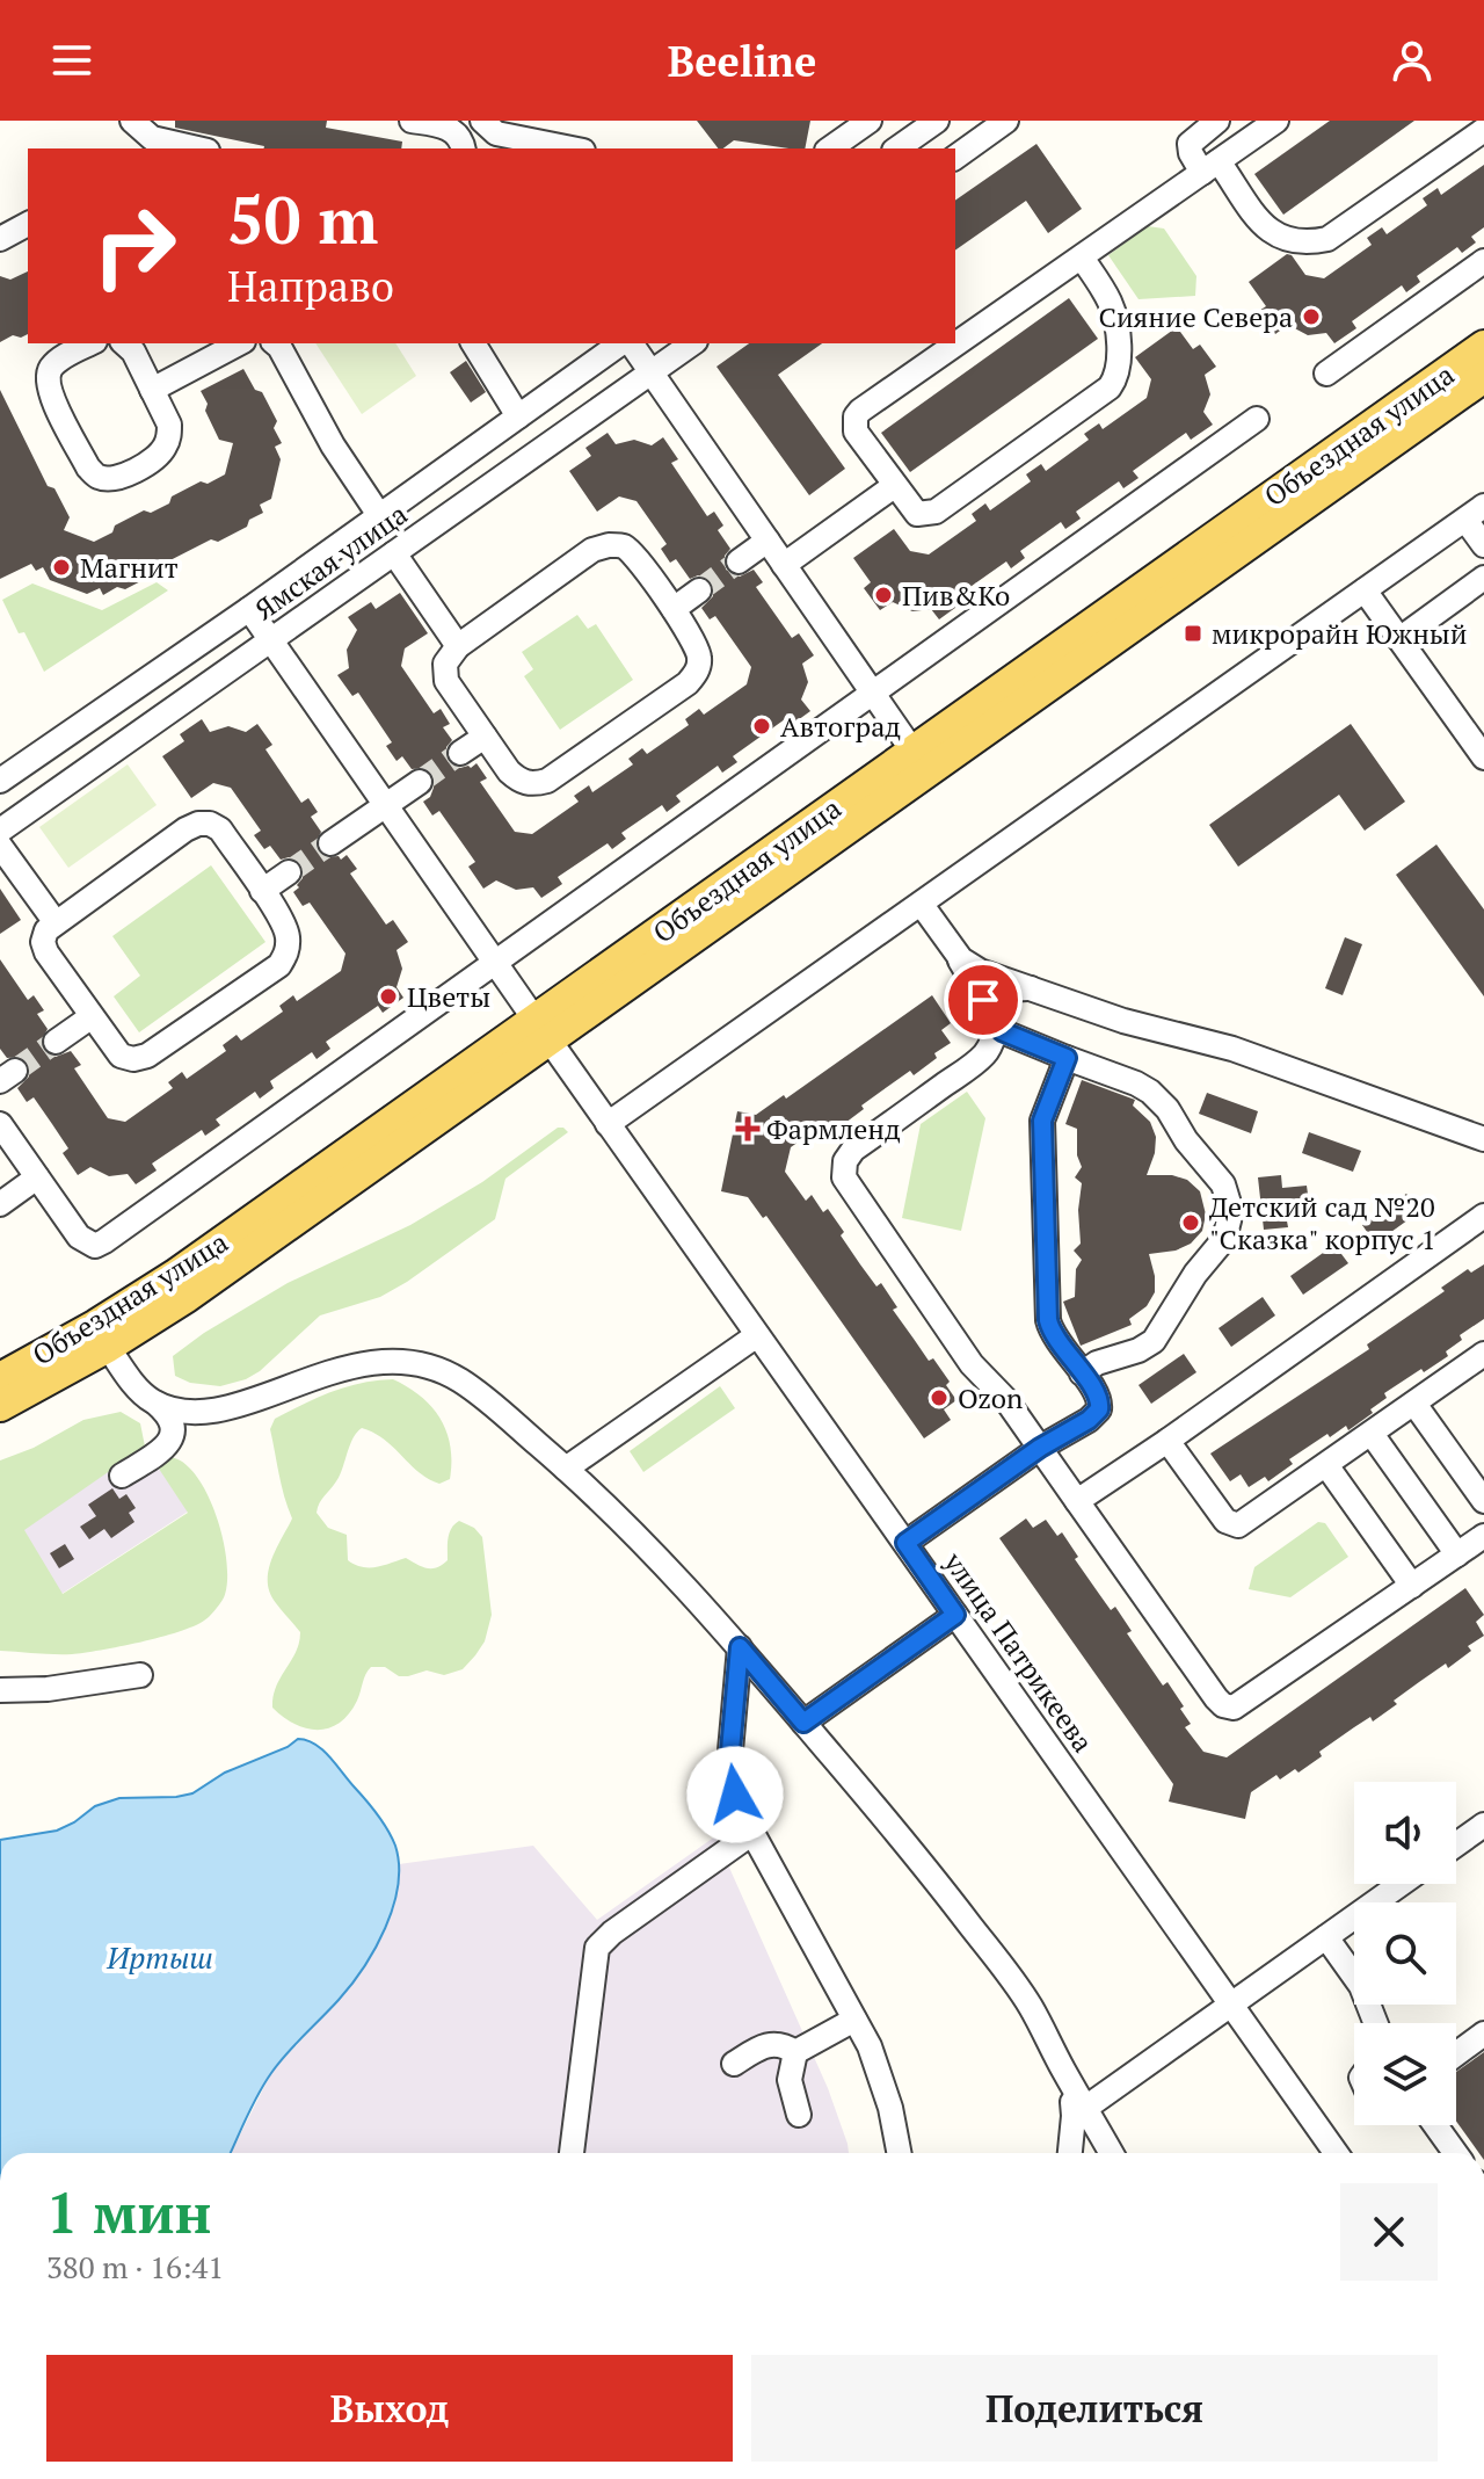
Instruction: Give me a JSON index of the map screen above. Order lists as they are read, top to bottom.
{
  "streets": {
    "main road": ["Объездная улица"],
    "street": ["Ямская улица", "улица Патрикеева"]
  },
  "crossings": [
    ["Объездная улица", "улица Патрикеева"],
    ["Ямская улица", "улица Патрикеева"]
  ],
  "water": ["Иртыш"],
  "places": {
    "other": [
      "Сияние Севера",
      "Магнит",
      "Пив&Ко",
      "Автоград",
      "Цветы",
      "Детский сад №20 \"Сказка\" корпус 1",
      "Ozon"
    ],
    "transit": ["микрорайн Южный"],
    "health": ["Фармленд"]
  },
  "page": {
    "header": "Beeline",
    "turn": ["50 m", "Направо"],
    "heading": ["1 мин", "380 m · 16:41"],
    "buttons": ["Выход", "Поделиться"]
  }
}
